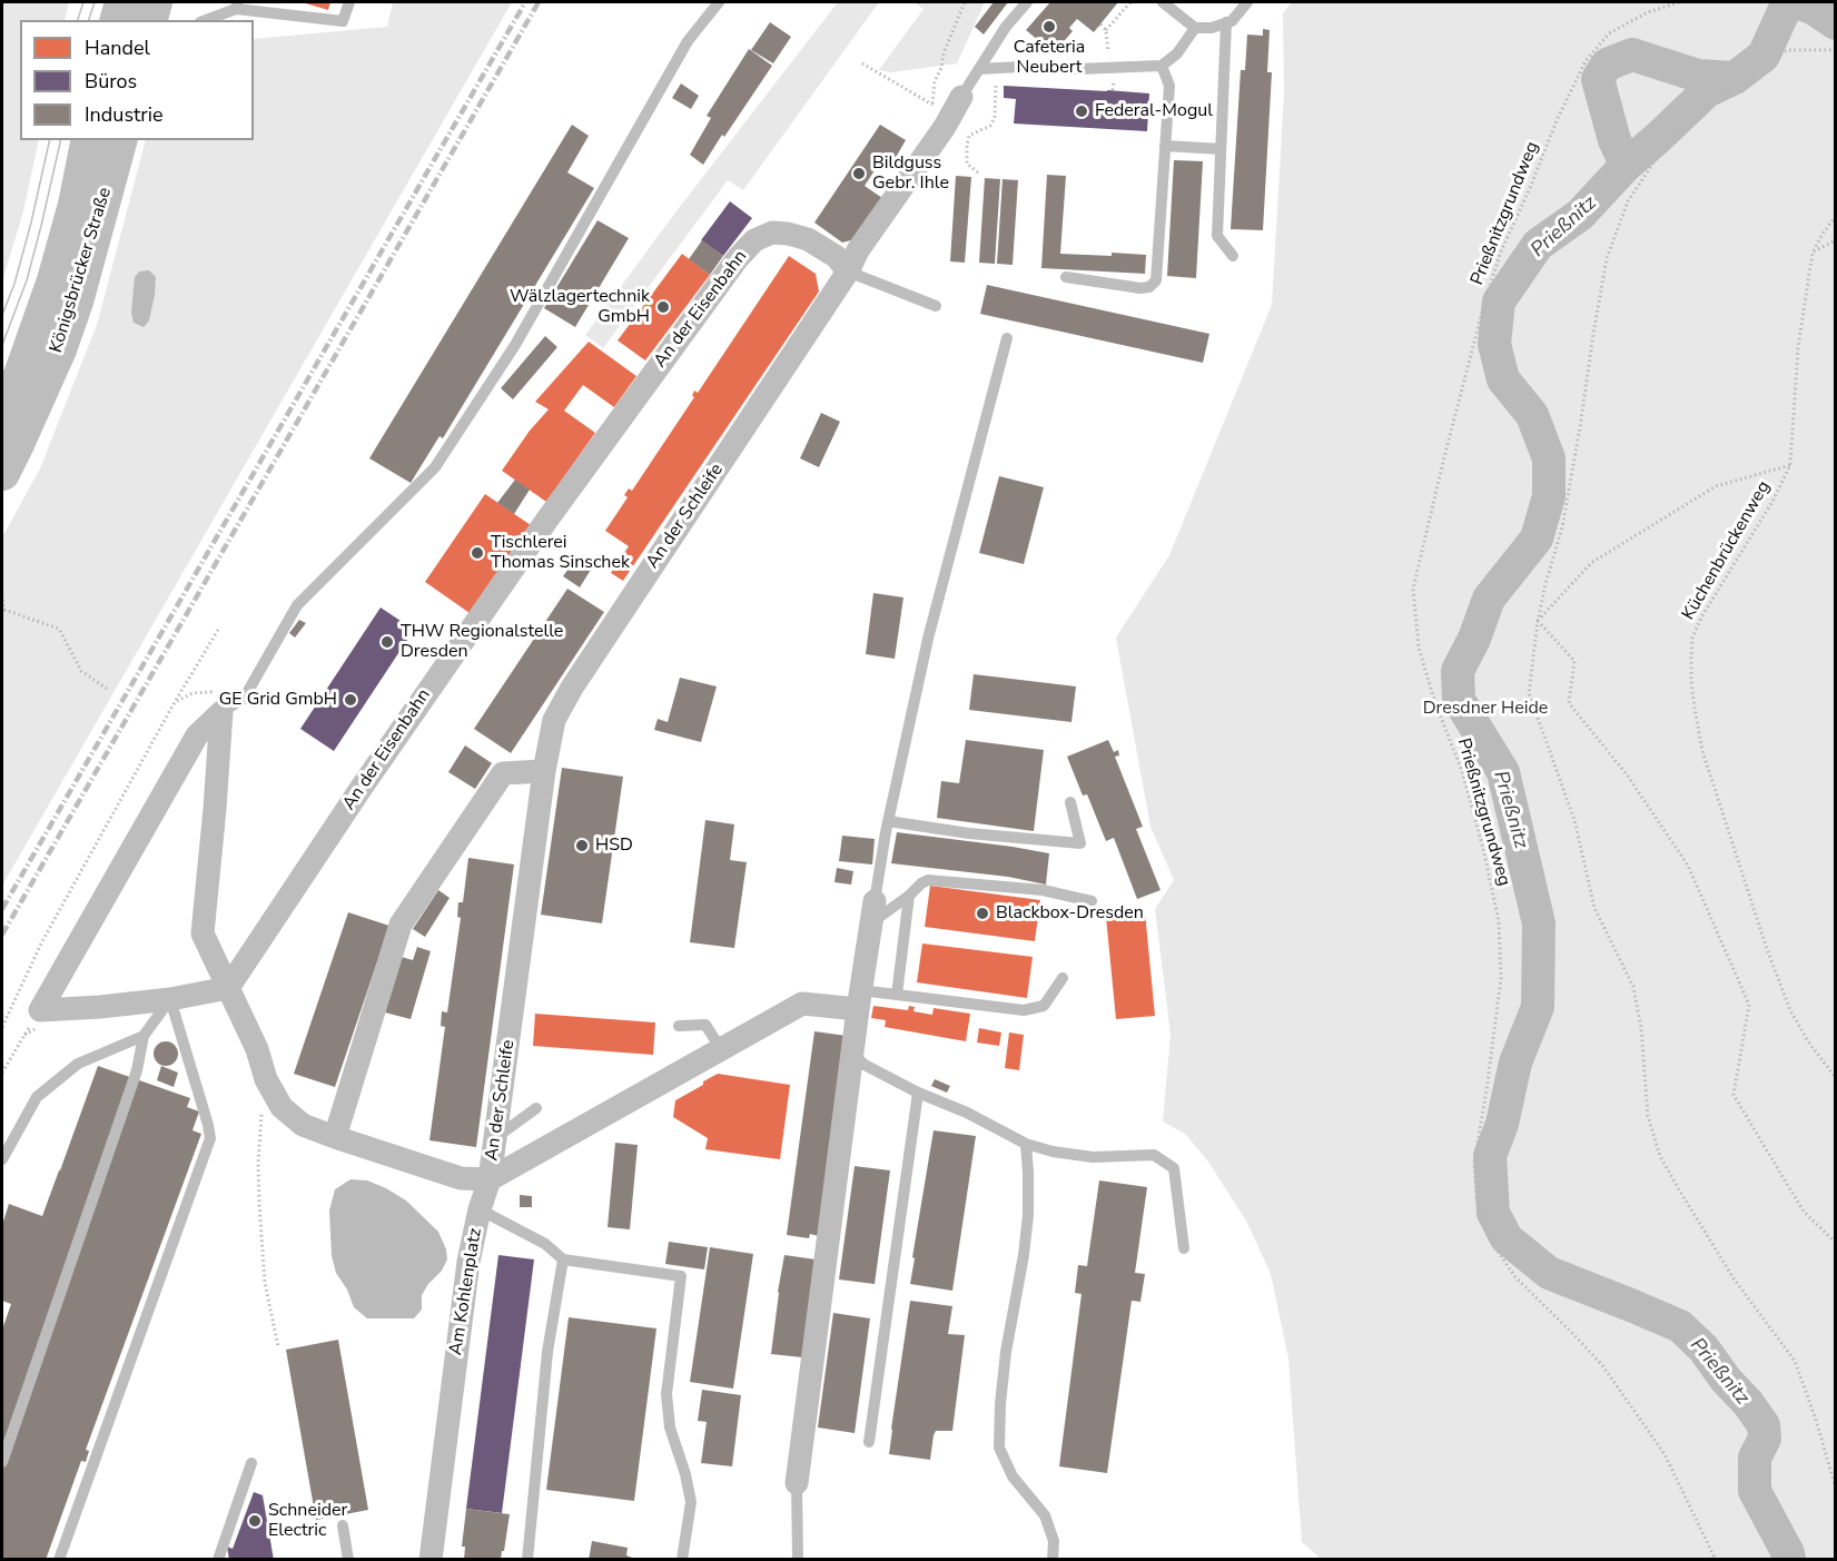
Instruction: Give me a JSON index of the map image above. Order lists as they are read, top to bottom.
{
  "streets": {
    "main road": ["Königsbrücker Straße"],
    "street": ["An der Eisenbahn", "An der Schleife", "Am Kohlenplatz"],
    "path": ["Prießnitzgrundweg", "Küchenbrückenweg"]
  },
  "crossings": [
    ["An der Eisenbahn", "An der Schleife"],
    ["An der Schleife", "Am Kohlenplatz"]
  ],
  "water": ["Prießnitz"],
  "parks": ["Dresdner Heide"],
  "places": [
    "Cafeteria Neubert",
    "Federal-Mogul",
    "Bildguss Gebr. Ihle",
    "Wälzlagertechnik GmbH",
    "Tischlerei Thomas Sinschek",
    "THW Regionalstelle Dresden",
    "GE Grid GmbH",
    "HSD",
    "Blackbox-Dresden",
    "Schneider Electric"
  ],
  "legend": ["Handel", "Büros", "Industrie"]
}
